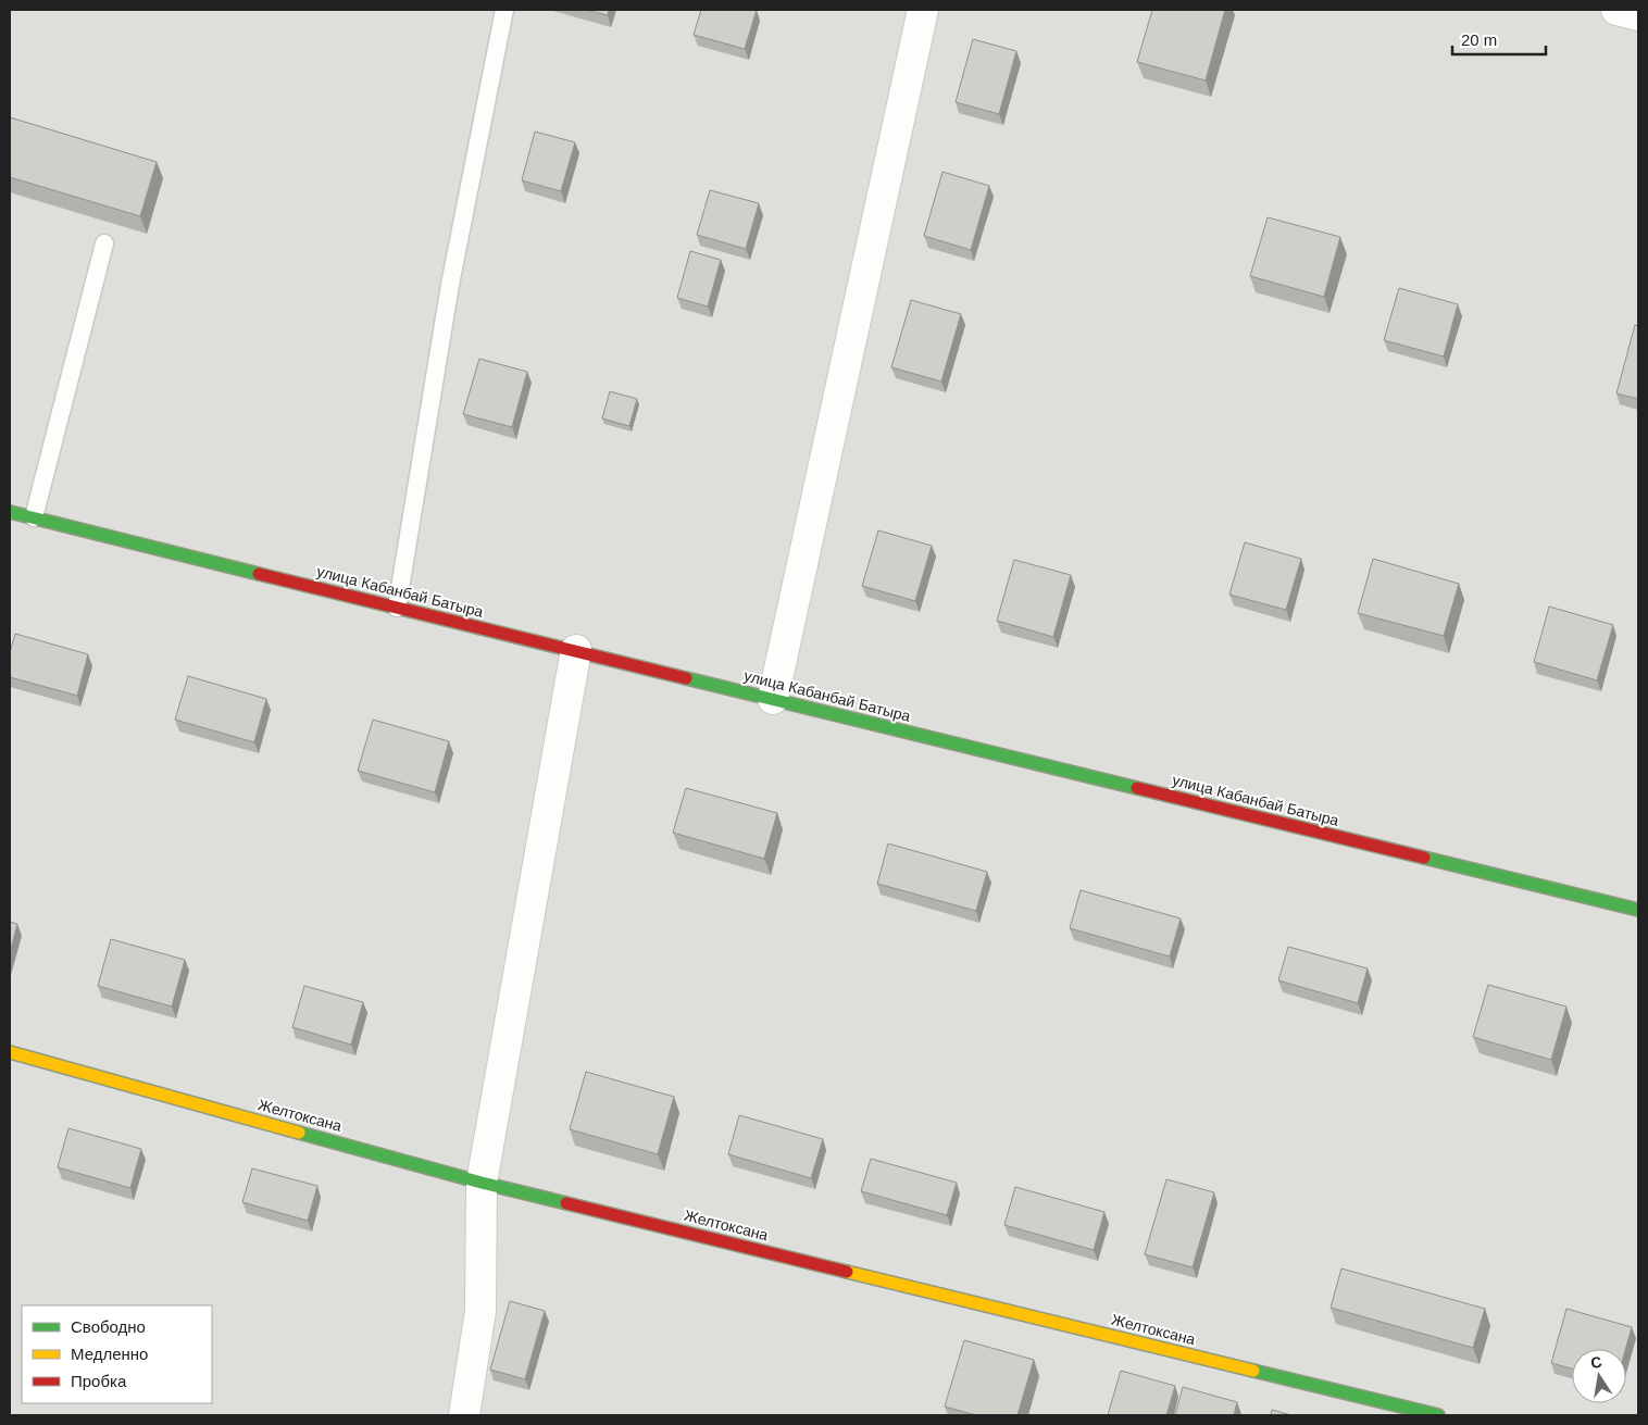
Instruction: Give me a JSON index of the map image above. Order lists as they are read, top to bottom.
{
  "streets": {
    "street": ["улица Кабанбай Батыра", "Желтоксана"]
  },
  "legend": ["Свободно", "Медленно", "Пробка"],
  "scale_bar": "20 m",
  "north": "top"
}
